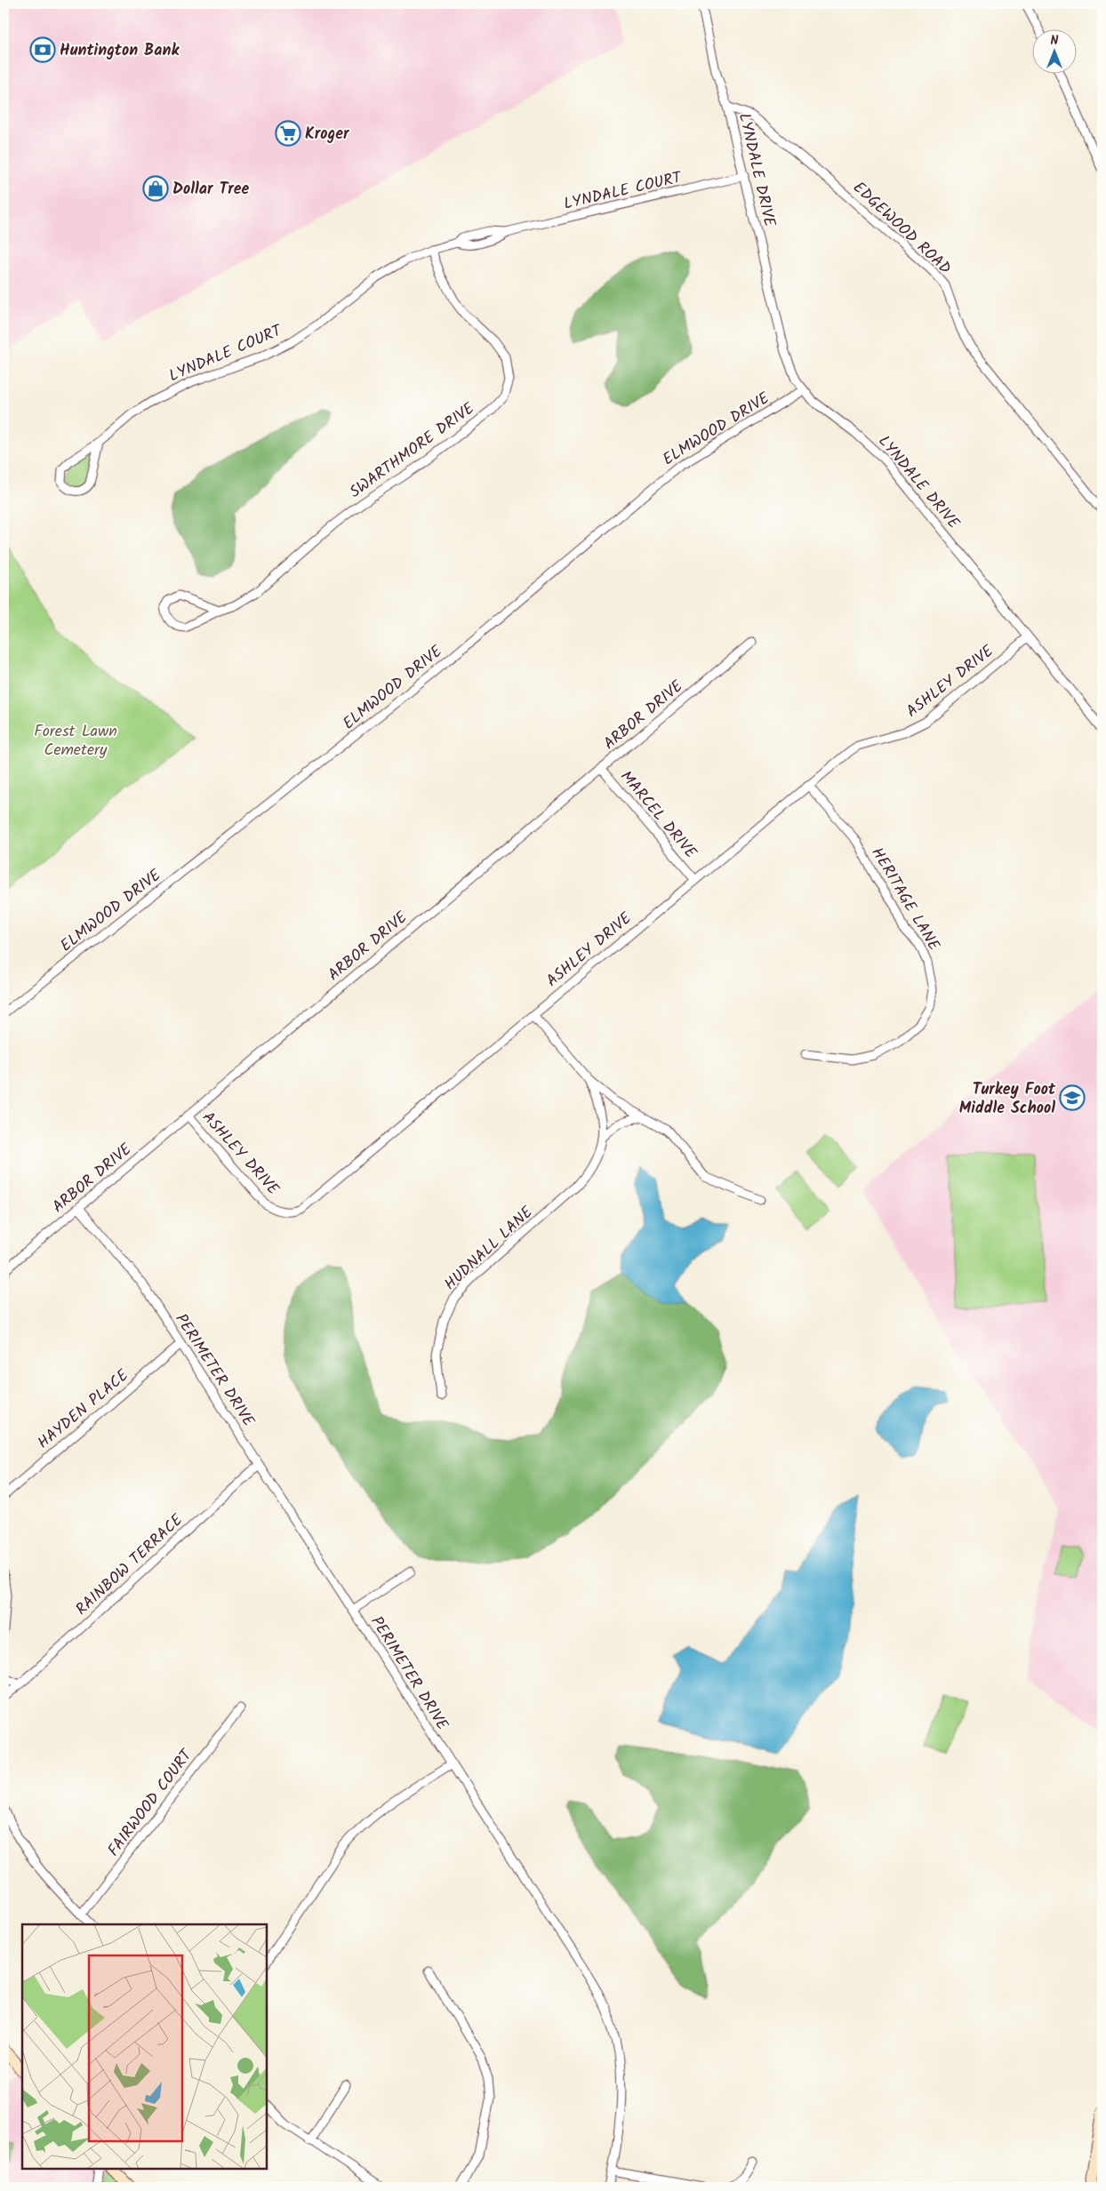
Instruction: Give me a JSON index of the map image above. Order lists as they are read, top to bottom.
{
  "streets": {
    "street": [
      "LYNDALE DRIVE",
      "LYNDALE COURT",
      "EDGEWOOD ROAD",
      "ELMWOOD DRIVE",
      "SWARTHMORE DRIVE",
      "ASHLEY DRIVE",
      "ARBOR DRIVE",
      "MARCEL DRIVE",
      "HERITAGE LANE",
      "HUDNALL LANE",
      "PERIMETER DRIVE",
      "HAYDEN PLACE",
      "RAINBOW TERRACE",
      "FAIRWOOD COURT"
    ]
  },
  "crossings": [
    ["LYNDALE DRIVE", "LYNDALE COURT"],
    ["LYNDALE DRIVE", "EDGEWOOD ROAD"],
    ["LYNDALE DRIVE", "ELMWOOD DRIVE"],
    ["LYNDALE DRIVE", "ASHLEY DRIVE"],
    ["LYNDALE COURT", "SWARTHMORE DRIVE"],
    ["ASHLEY DRIVE", "ARBOR DRIVE"],
    ["ASHLEY DRIVE", "MARCEL DRIVE"],
    ["ASHLEY DRIVE", "HERITAGE LANE"],
    ["ASHLEY DRIVE", "HUDNALL LANE"],
    ["ARBOR DRIVE", "MARCEL DRIVE"],
    ["ARBOR DRIVE", "PERIMETER DRIVE"],
    ["PERIMETER DRIVE", "HAYDEN PLACE"],
    ["PERIMETER DRIVE", "RAINBOW TERRACE"]
  ],
  "parks": ["Forest Lawn Cemetery"],
  "places": {
    "bank": ["Huntington Bank"],
    "supermarket": ["Kroger"],
    "shop": ["Dollar Tree"],
    "school or university": ["Turkey Foot Middle School"]
  },
  "north": "top"
}
